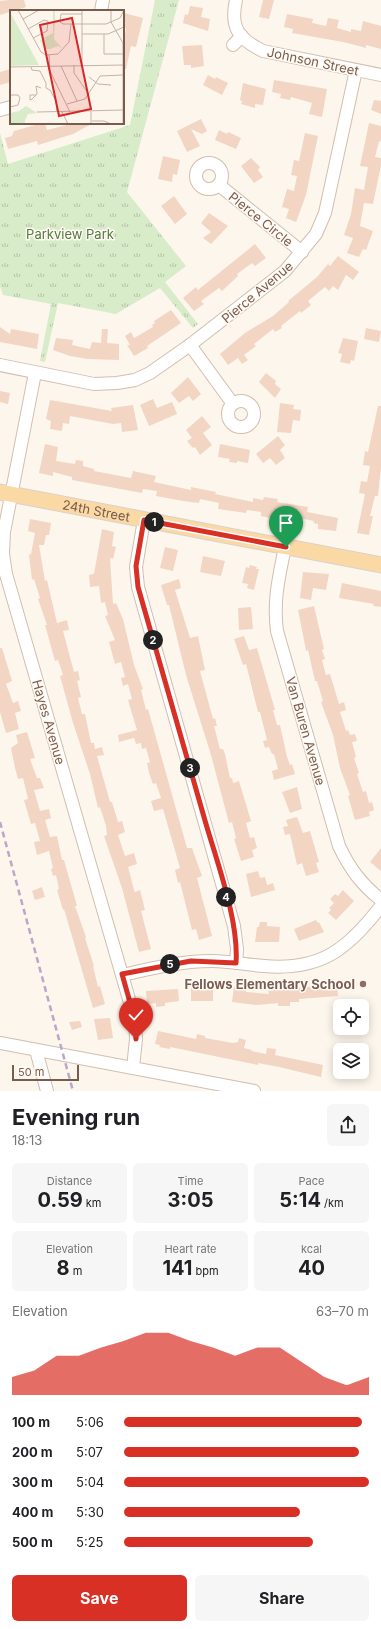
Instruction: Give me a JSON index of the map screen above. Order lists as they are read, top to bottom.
{
  "streets": {
    "main road": ["24th Street"],
    "street": [
      "Johnson Street",
      "Pierce Circle",
      "Pierce Avenue",
      "Hayes Avenue",
      "Van Buren Avenue"
    ]
  },
  "crossings": [
    ["Johnson Street", "Pierce Avenue"],
    ["Pierce Circle", "Pierce Avenue"],
    ["Pierce Avenue", "Hayes Avenue"],
    ["24th Street", "Hayes Avenue"],
    ["24th Street", "Van Buren Avenue"]
  ],
  "parks": ["Parkview Park"],
  "places": ["Fellows Elementary School"],
  "scale_bar": "50 m",
  "page": {
    "pins": [
      "1",
      "2",
      "3",
      "4",
      "5"
    ],
    "scale": "50 m",
    "heading": ["Evening run", "18:13"],
    "stats": [
      ["Distance", "0.59 km"],
      ["Time", "3:05"],
      ["Pace", "5:14 /km"],
      ["Elevation", "8 m"],
      ["Heart rate", "141 bpm"],
      ["kcal", "40"]
    ],
    "chart": ["Elevation", "63–70 m"],
    "list": [
      {
        "name": "100 m",
        "note": "5:06"
      },
      {
        "name": "200 m",
        "note": "5:07"
      },
      {
        "name": "300 m",
        "note": "5:04"
      },
      {
        "name": "400 m",
        "note": "5:30"
      },
      {
        "name": "500 m",
        "note": "5:25"
      }
    ],
    "buttons": ["Save", "Share"]
  }
}
